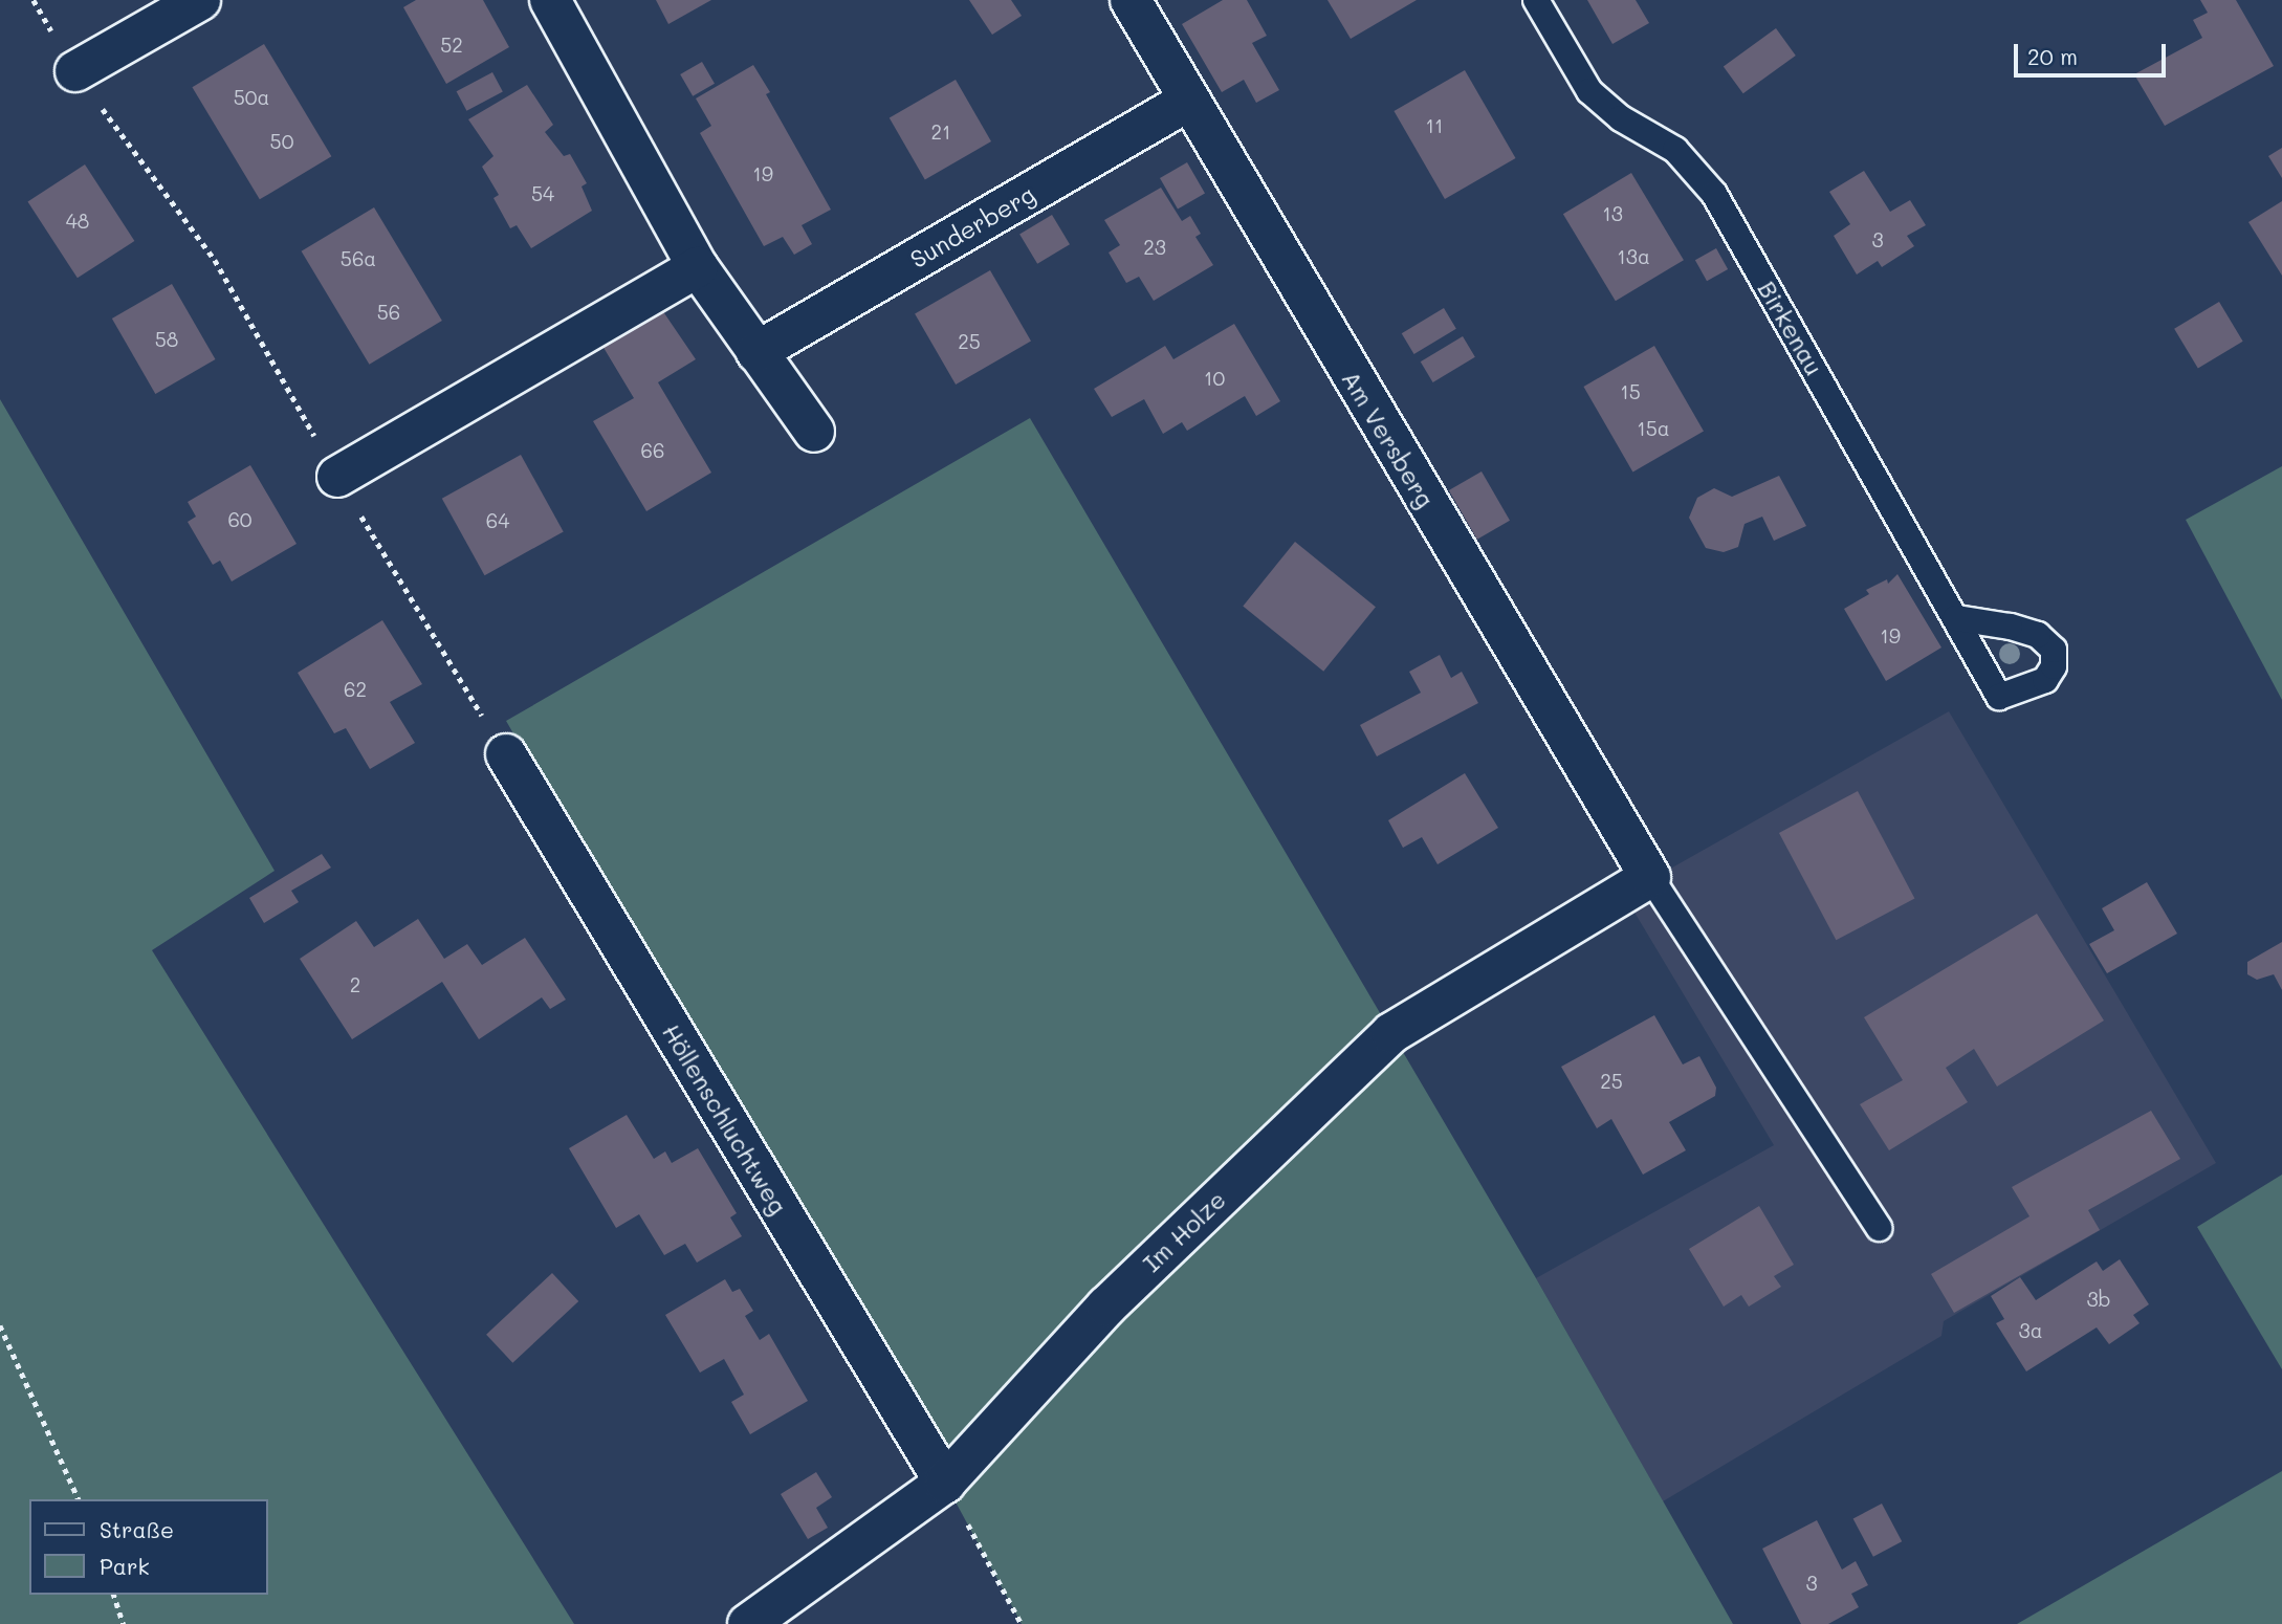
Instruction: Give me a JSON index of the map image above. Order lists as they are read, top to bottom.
{
  "streets": {
    "street": [
      "Sunderberg",
      "Am Versberg",
      "Höllenschluchtweg",
      "Im Holze"
    ],
    "lane": ["Birkenau"]
  },
  "crossings": [
    ["Sunderberg", "Am Versberg"],
    ["Am Versberg", "Im Holze"],
    ["Höllenschluchtweg", "Im Holze"]
  ],
  "house_numbers": [
    "52",
    "50a",
    "11",
    "21",
    "50",
    "19",
    "54",
    "13",
    "48",
    "3",
    "23",
    "13a",
    "56a",
    "56",
    "58",
    "25",
    "10",
    "15",
    "15a",
    "66",
    "60",
    "64",
    "19",
    "62",
    "2",
    "25",
    "3b",
    "3a",
    "3"
  ],
  "legend": ["Straße", "Park"],
  "scale_bar": "20 m"
}
